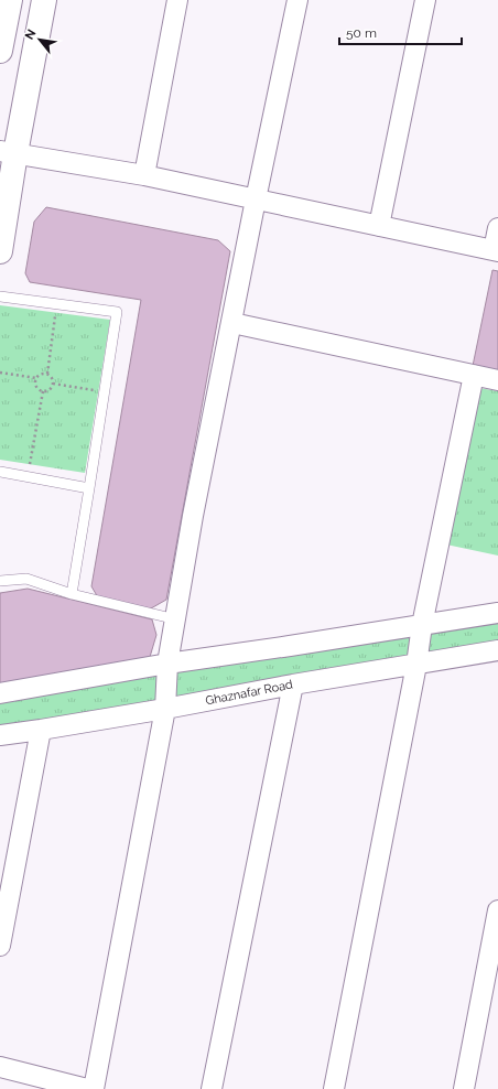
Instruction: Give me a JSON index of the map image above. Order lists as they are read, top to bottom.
{
  "streets": {
    "street": ["Ghaznafar Road"]
  },
  "scale_bar": "50 m",
  "north": "top left"
}
